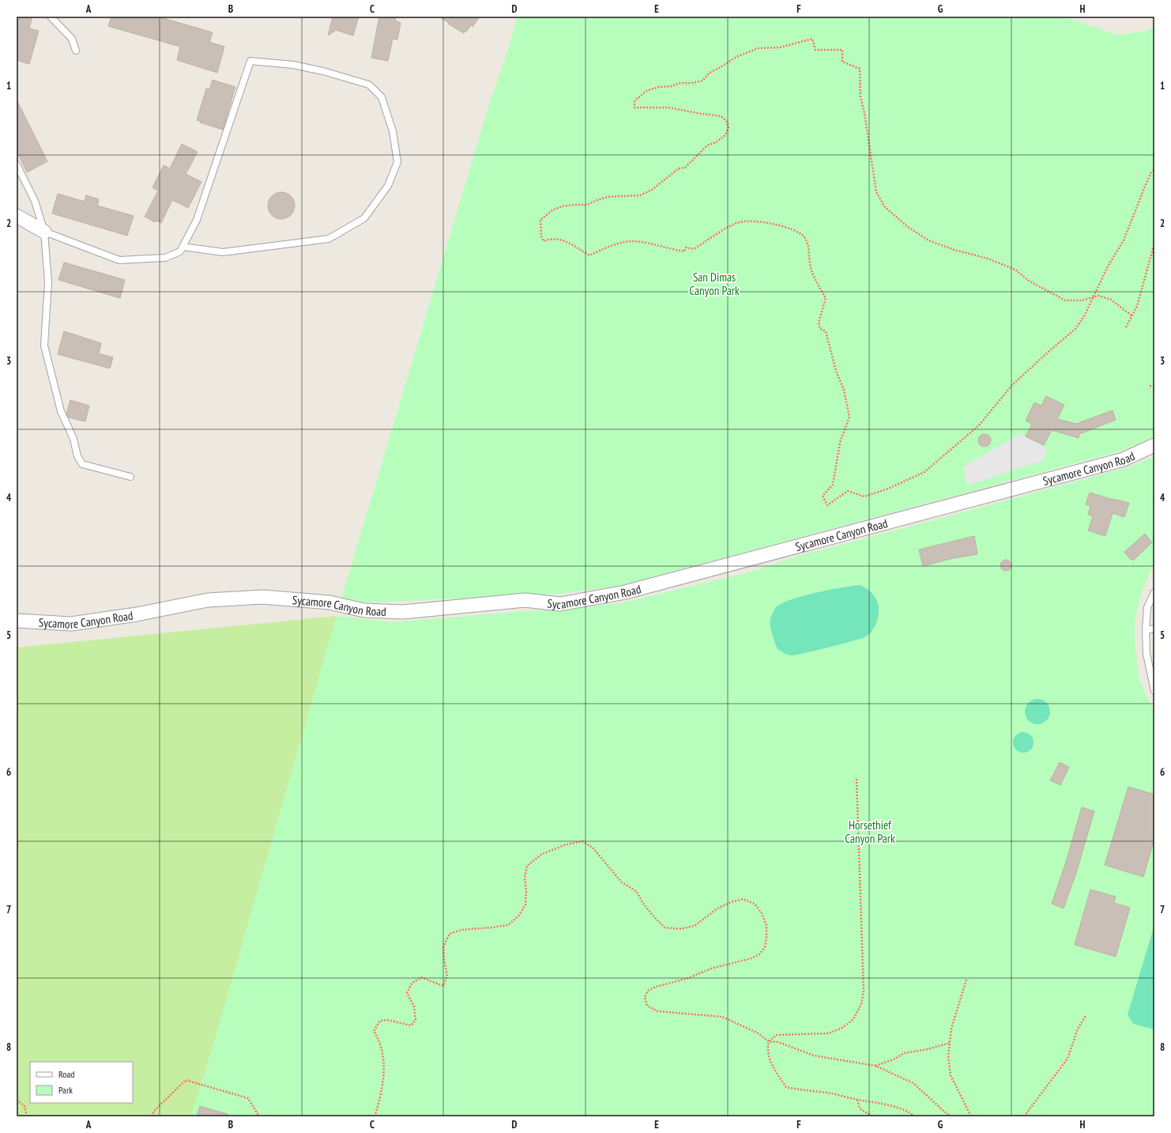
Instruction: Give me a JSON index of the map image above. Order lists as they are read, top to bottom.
{
  "streets": {
    "street": ["Sycamore Canyon Road"]
  },
  "parks": ["San Dimas Canyon Park", "Horsethief Canyon Park"],
  "legend": ["Road", "Park"],
  "grid": {
    "columns": [
      "A",
      "B",
      "C",
      "D",
      "E",
      "F",
      "G",
      "H"
    ],
    "rows": [
      "1",
      "2",
      "3",
      "4",
      "5",
      "6",
      "7",
      "8"
    ]
  }
}
